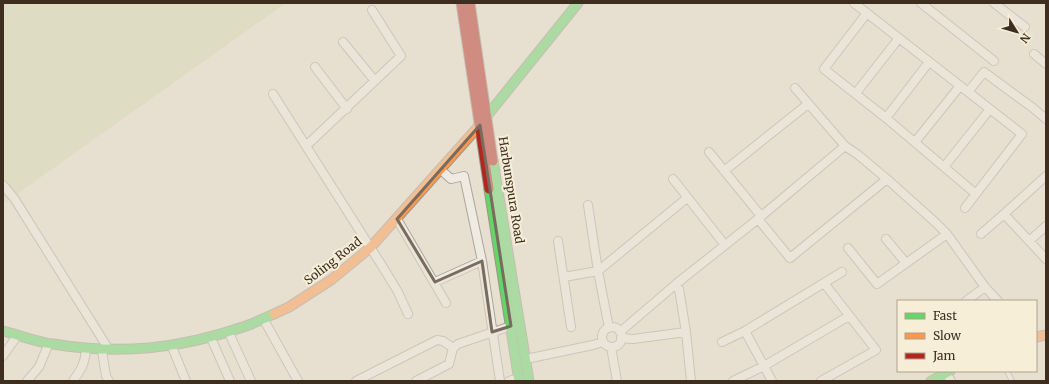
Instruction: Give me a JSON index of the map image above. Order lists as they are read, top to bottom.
{
  "streets": {
    "main road": ["Harbunspura Road", "Soling Road"]
  },
  "crossings": [
    ["Harbunspura Road", "Soling Road"]
  ],
  "legend": ["Fast", "Slow", "Jam"],
  "north": "bottom right"
}
